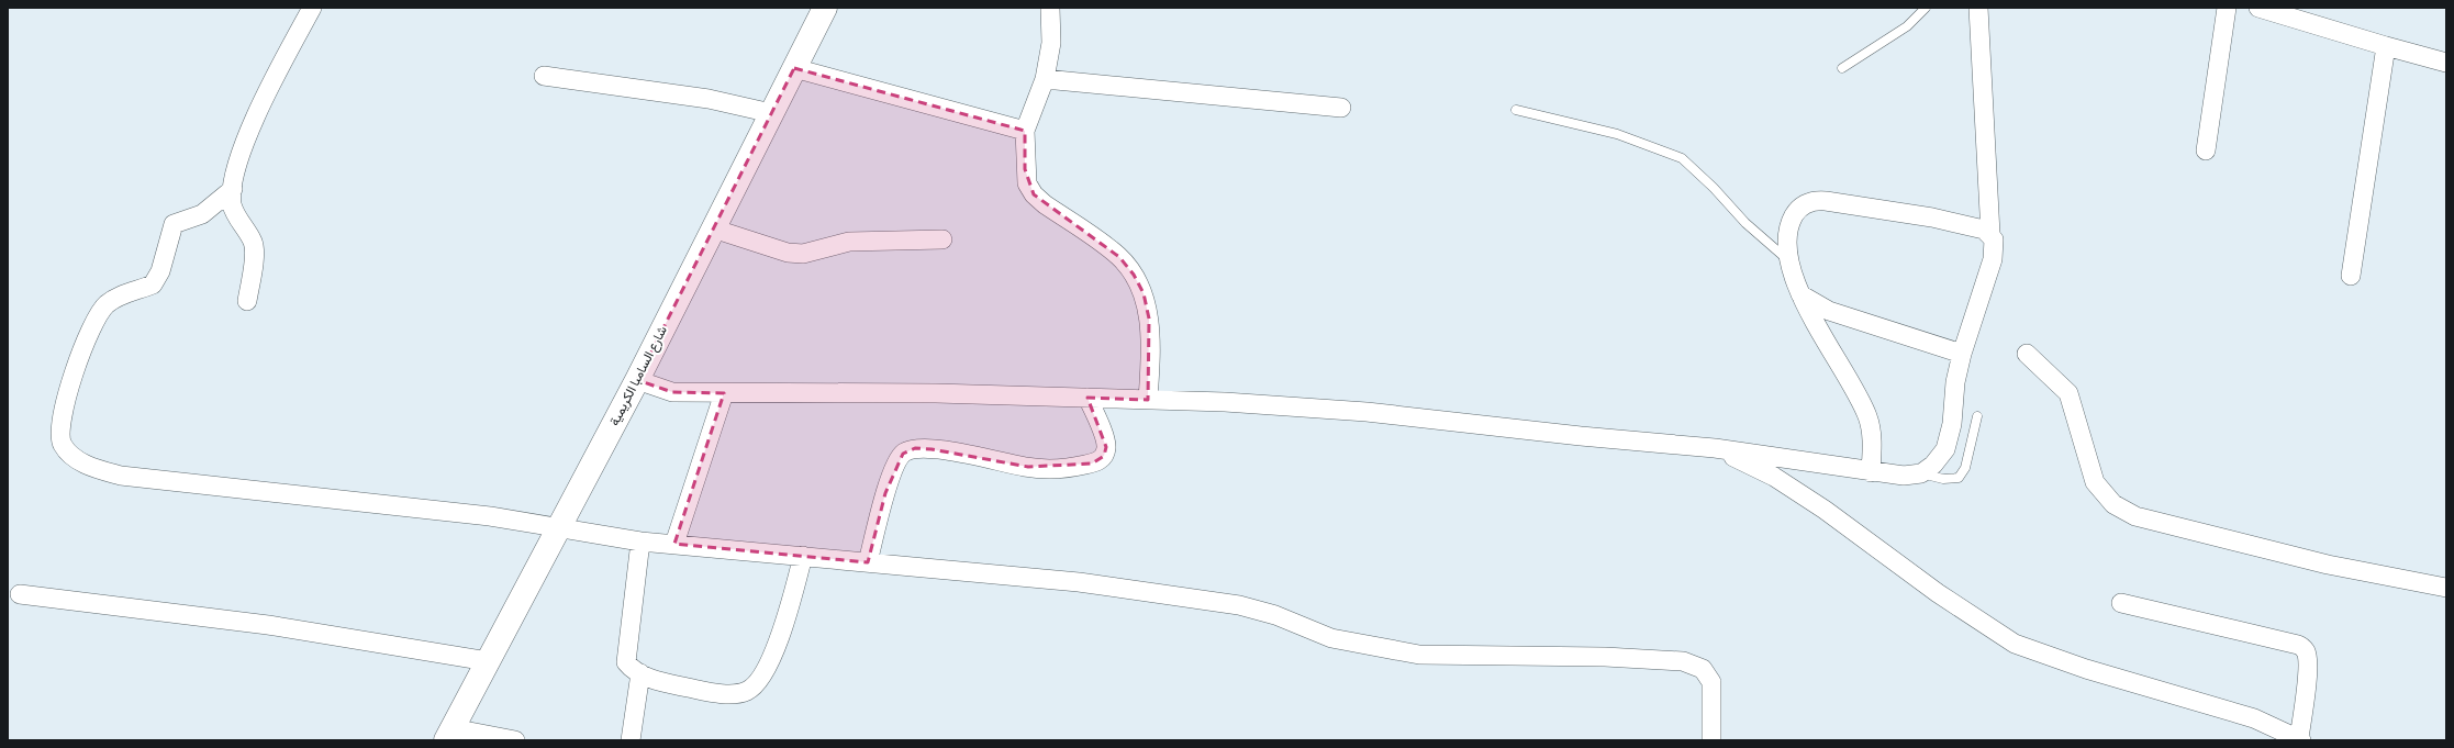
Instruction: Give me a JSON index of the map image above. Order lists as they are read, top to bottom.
{
  "streets": {
    "main road": ["شارع السامبا الكريمية"]
  }
}
